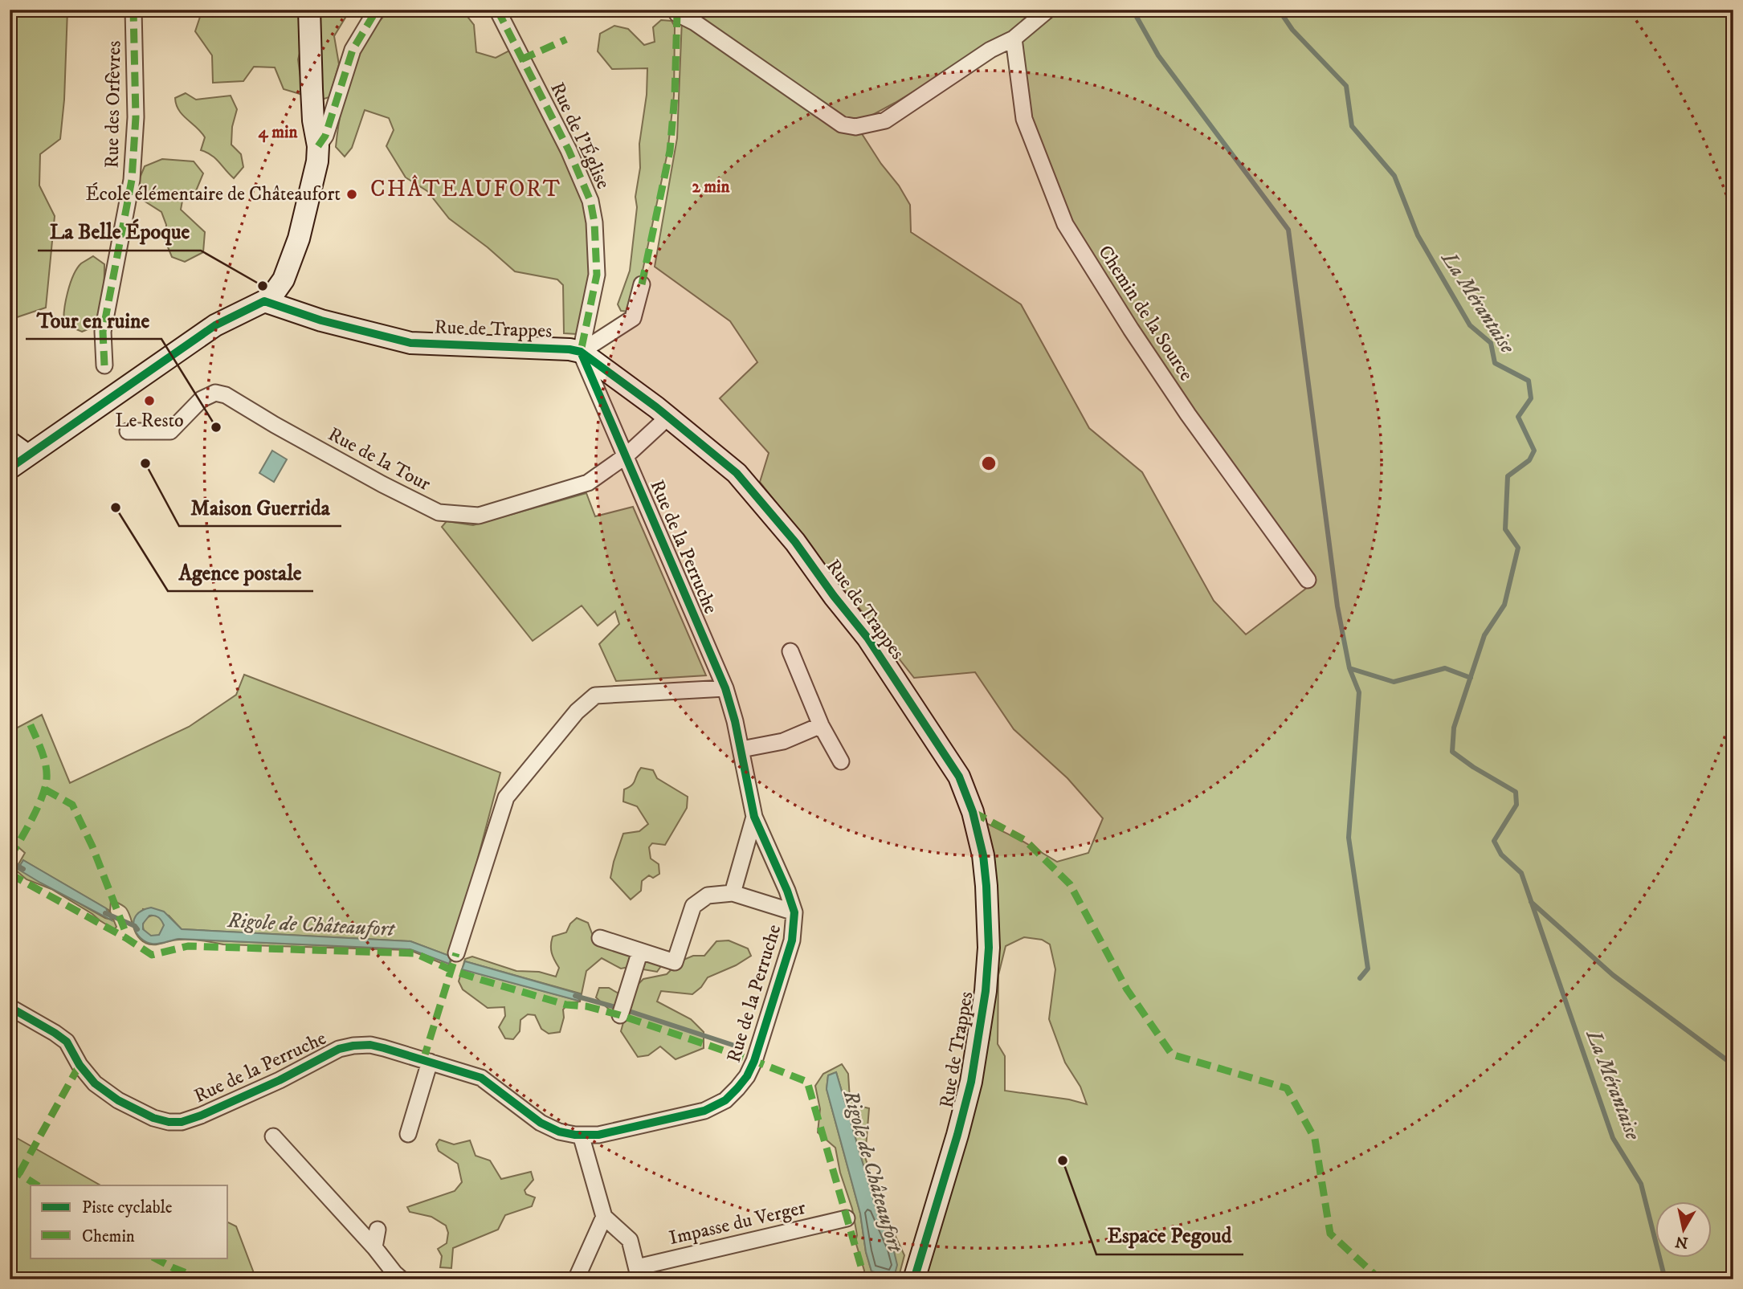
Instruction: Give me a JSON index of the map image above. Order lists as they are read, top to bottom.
{
  "streets": {
    "street": [
      "Rue des Orfèvres",
      "Rue de l'Église",
      "Chemin de la Source",
      "Rue de Trappes",
      "Rue de la Tour",
      "Rue de la Perruche",
      "Impasse du Verger"
    ]
  },
  "crossings": [
    ["Rue de l'Église", "Rue de Trappes"],
    ["Rue de Trappes", "Rue de la Tour"],
    ["Rue de la Tour", "Rue de la Perruche"]
  ],
  "districts": ["CHÂTEAUFORT"],
  "water": ["La Mérantaise", "Rigole de Châteaufort"],
  "places": [
    "École élémentaire de Châteaufort",
    "La Belle Époque",
    "Le Resto",
    "Tour en ruine",
    "Maison Guerrida",
    "Agence postale",
    "Espace Pegoud"
  ],
  "legend": ["Piste cyclable", "Chemin"],
  "north": "bottom",
  "rings": ["4 min", "2 min"]
}
